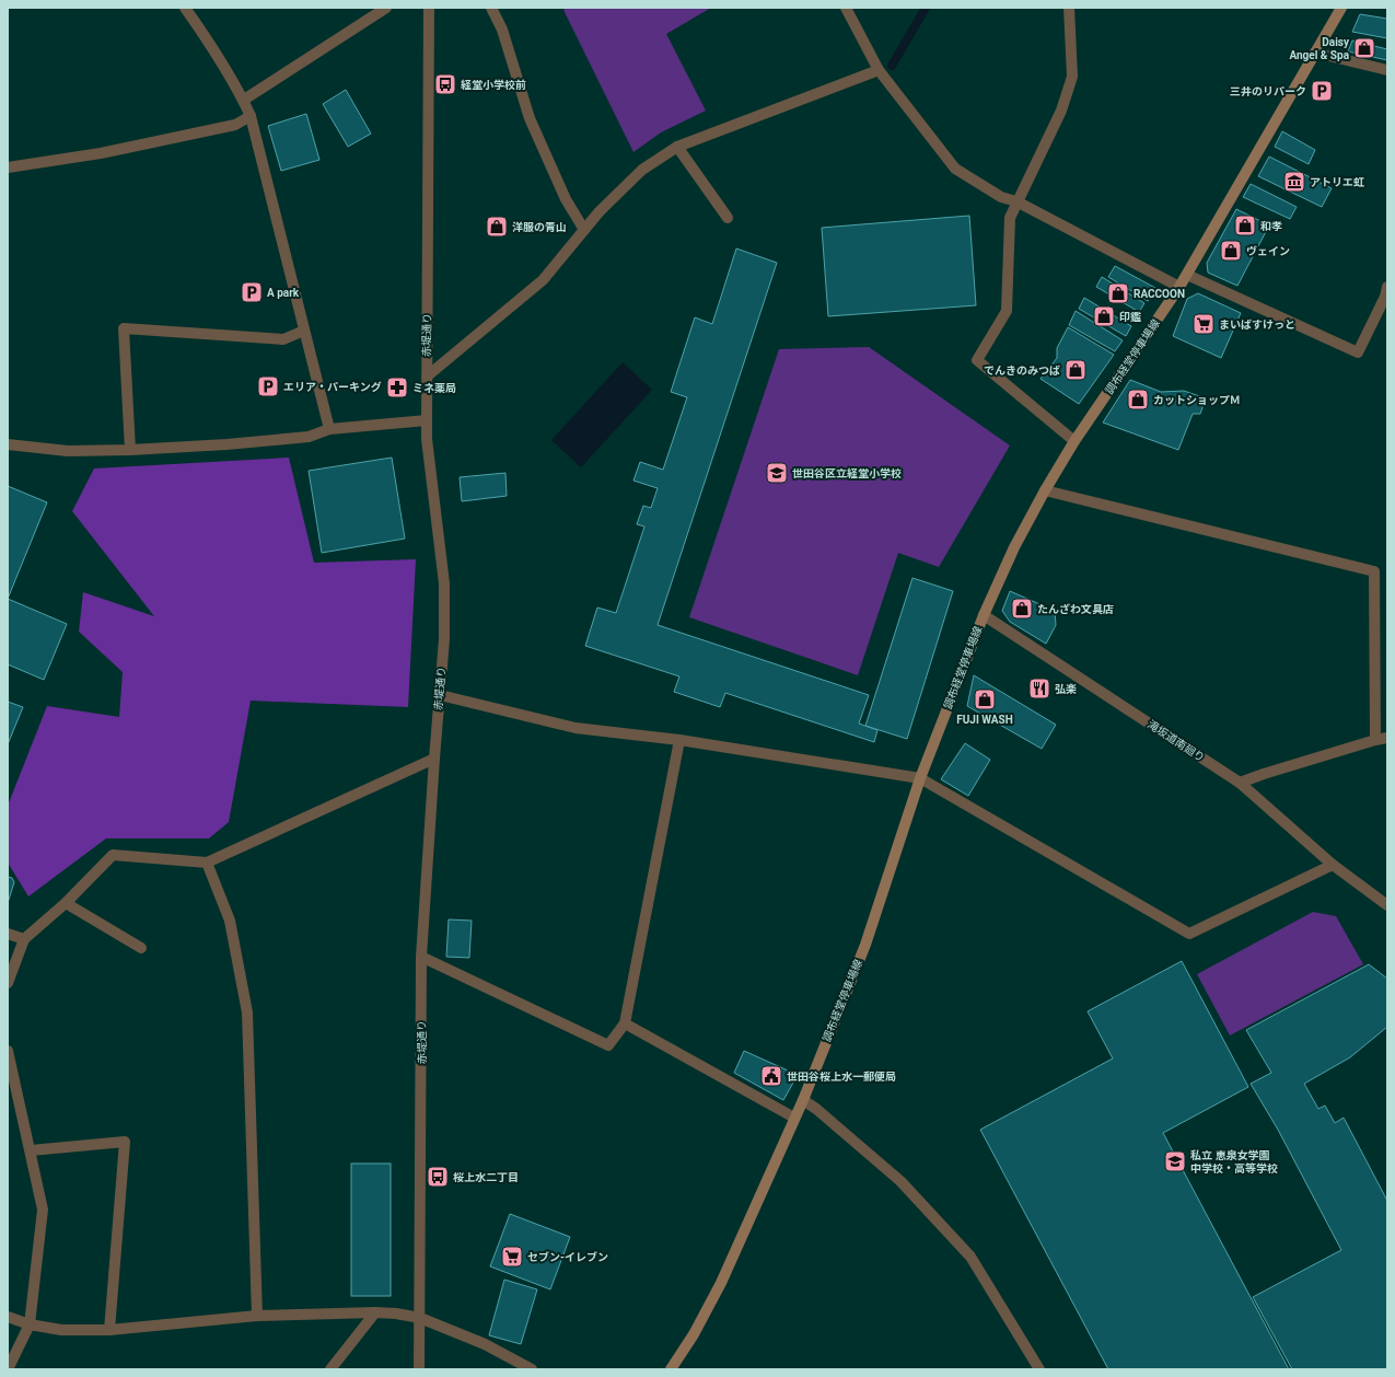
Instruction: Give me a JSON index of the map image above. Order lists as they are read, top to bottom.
{
  "streets": {
    "main road": ["調布経堂停車場線"],
    "street": ["赤堤通り", "滝坂道南廻り"]
  },
  "crossings": [
    ["調布経堂停車場線", "滝坂道南廻り"]
  ],
  "places": {
    "shop": [
      "Daisy Angel & Spa",
      "和孝",
      "洋服の青山",
      "ヴェイン",
      "RACCOON",
      "印鑑",
      "でんきのみつば",
      "カットショップＭ",
      "たんざわ文具店",
      "FUJI WASH"
    ],
    "bus stop": ["経堂小学校前", "桜上水二丁目"],
    "parking": ["三井のリパーク", "A park", "エリア・パーキング"],
    "museum": ["アトリエ虹"],
    "supermarket": ["まいばすけっと", "セブン-イレブン"],
    "pharmacy": ["ミネ薬局"],
    "school or university": ["世田谷区立経堂小学校", "私立 恵泉女学園 中学校・高等学校"],
    "restaurant": ["弘楽"],
    "public building": ["世田谷桜上水一郵便局"]
  }
}
